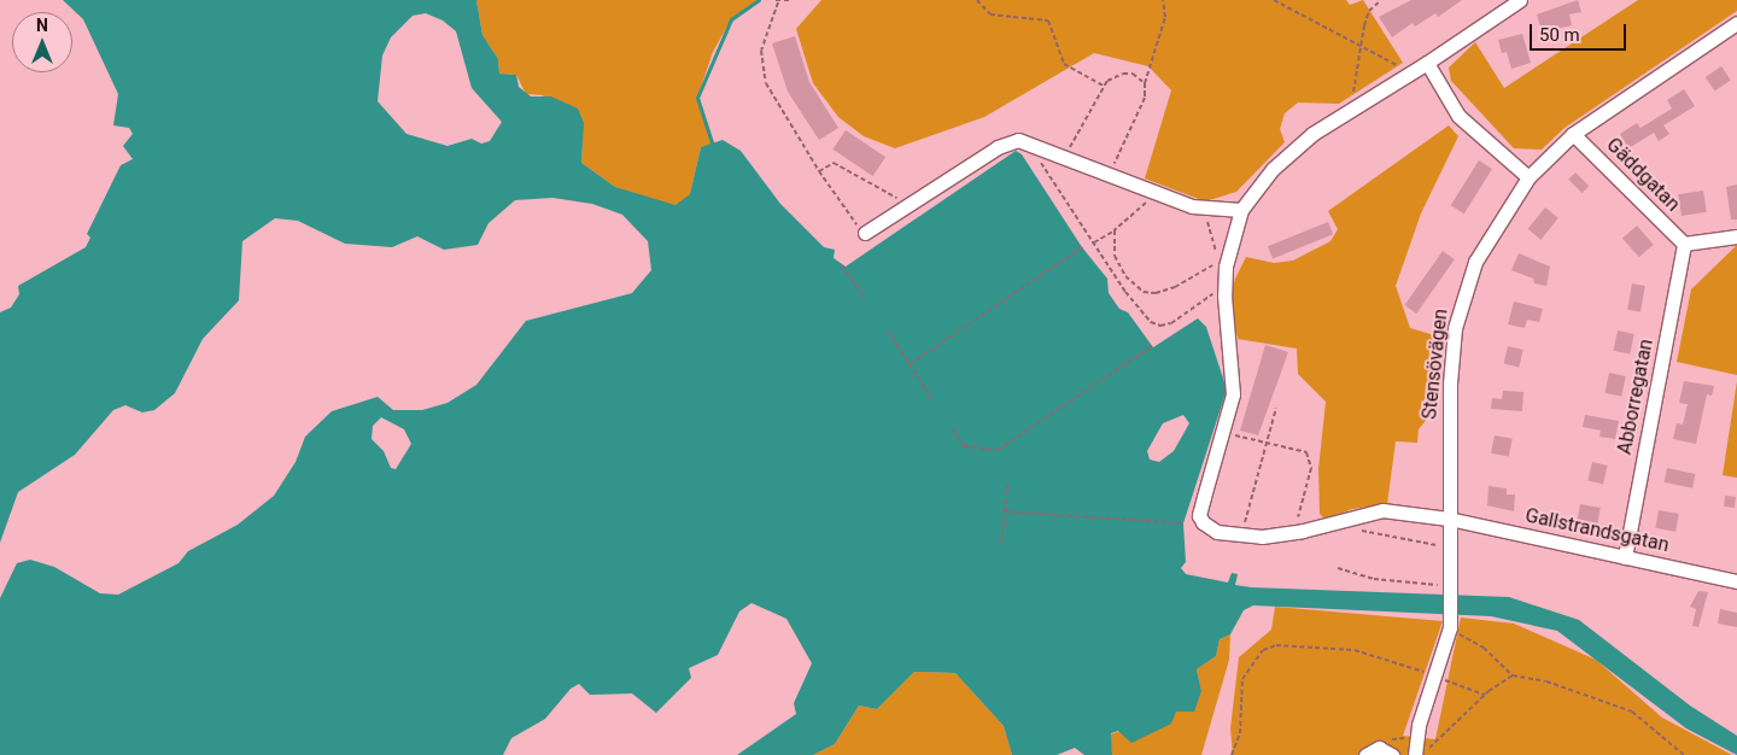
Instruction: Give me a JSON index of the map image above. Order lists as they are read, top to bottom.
{
  "streets": {
    "street": [
      "Gäddgatan",
      "Stensövägen",
      "Abborregatan",
      "Gallstrandsgatan"
    ]
  },
  "crossings": [
    ["Gäddgatan", "Stensövägen"],
    ["Gäddgatan", "Abborregatan"],
    ["Stensövägen", "Gallstrandsgatan"],
    ["Abborregatan", "Gallstrandsgatan"]
  ],
  "scale_bar": "50 m",
  "north": "top"
}
